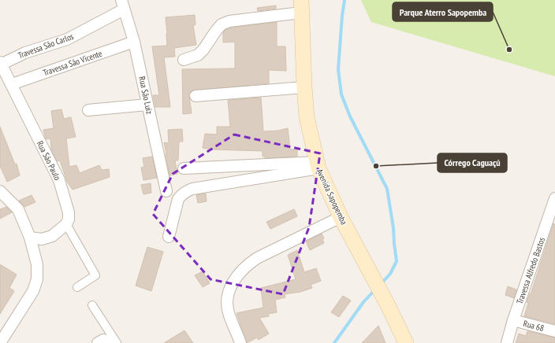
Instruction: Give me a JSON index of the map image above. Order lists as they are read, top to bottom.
{
  "streets": {
    "main road": ["Avenida Sapopemba"],
    "street": [
      "Travessa São Carlos",
      "Travessa São Vicente",
      "Rua São Luiz",
      "Rua São Paulo",
      "Travessa Alfredo Bastos",
      "Rua 68"
    ]
  },
  "crossings": [
    ["Travessa São Carlos", "Rua São Luiz"],
    ["Travessa São Carlos", "Rua São Paulo"],
    ["Travessa São Vicente", "Rua São Luiz"],
    ["Travessa São Vicente", "Rua São Paulo"],
    ["Travessa Alfredo Bastos", "Rua 68"]
  ],
  "places": ["Parque Aterro Sapopemba", "Córrego Caguaçú"]
}
